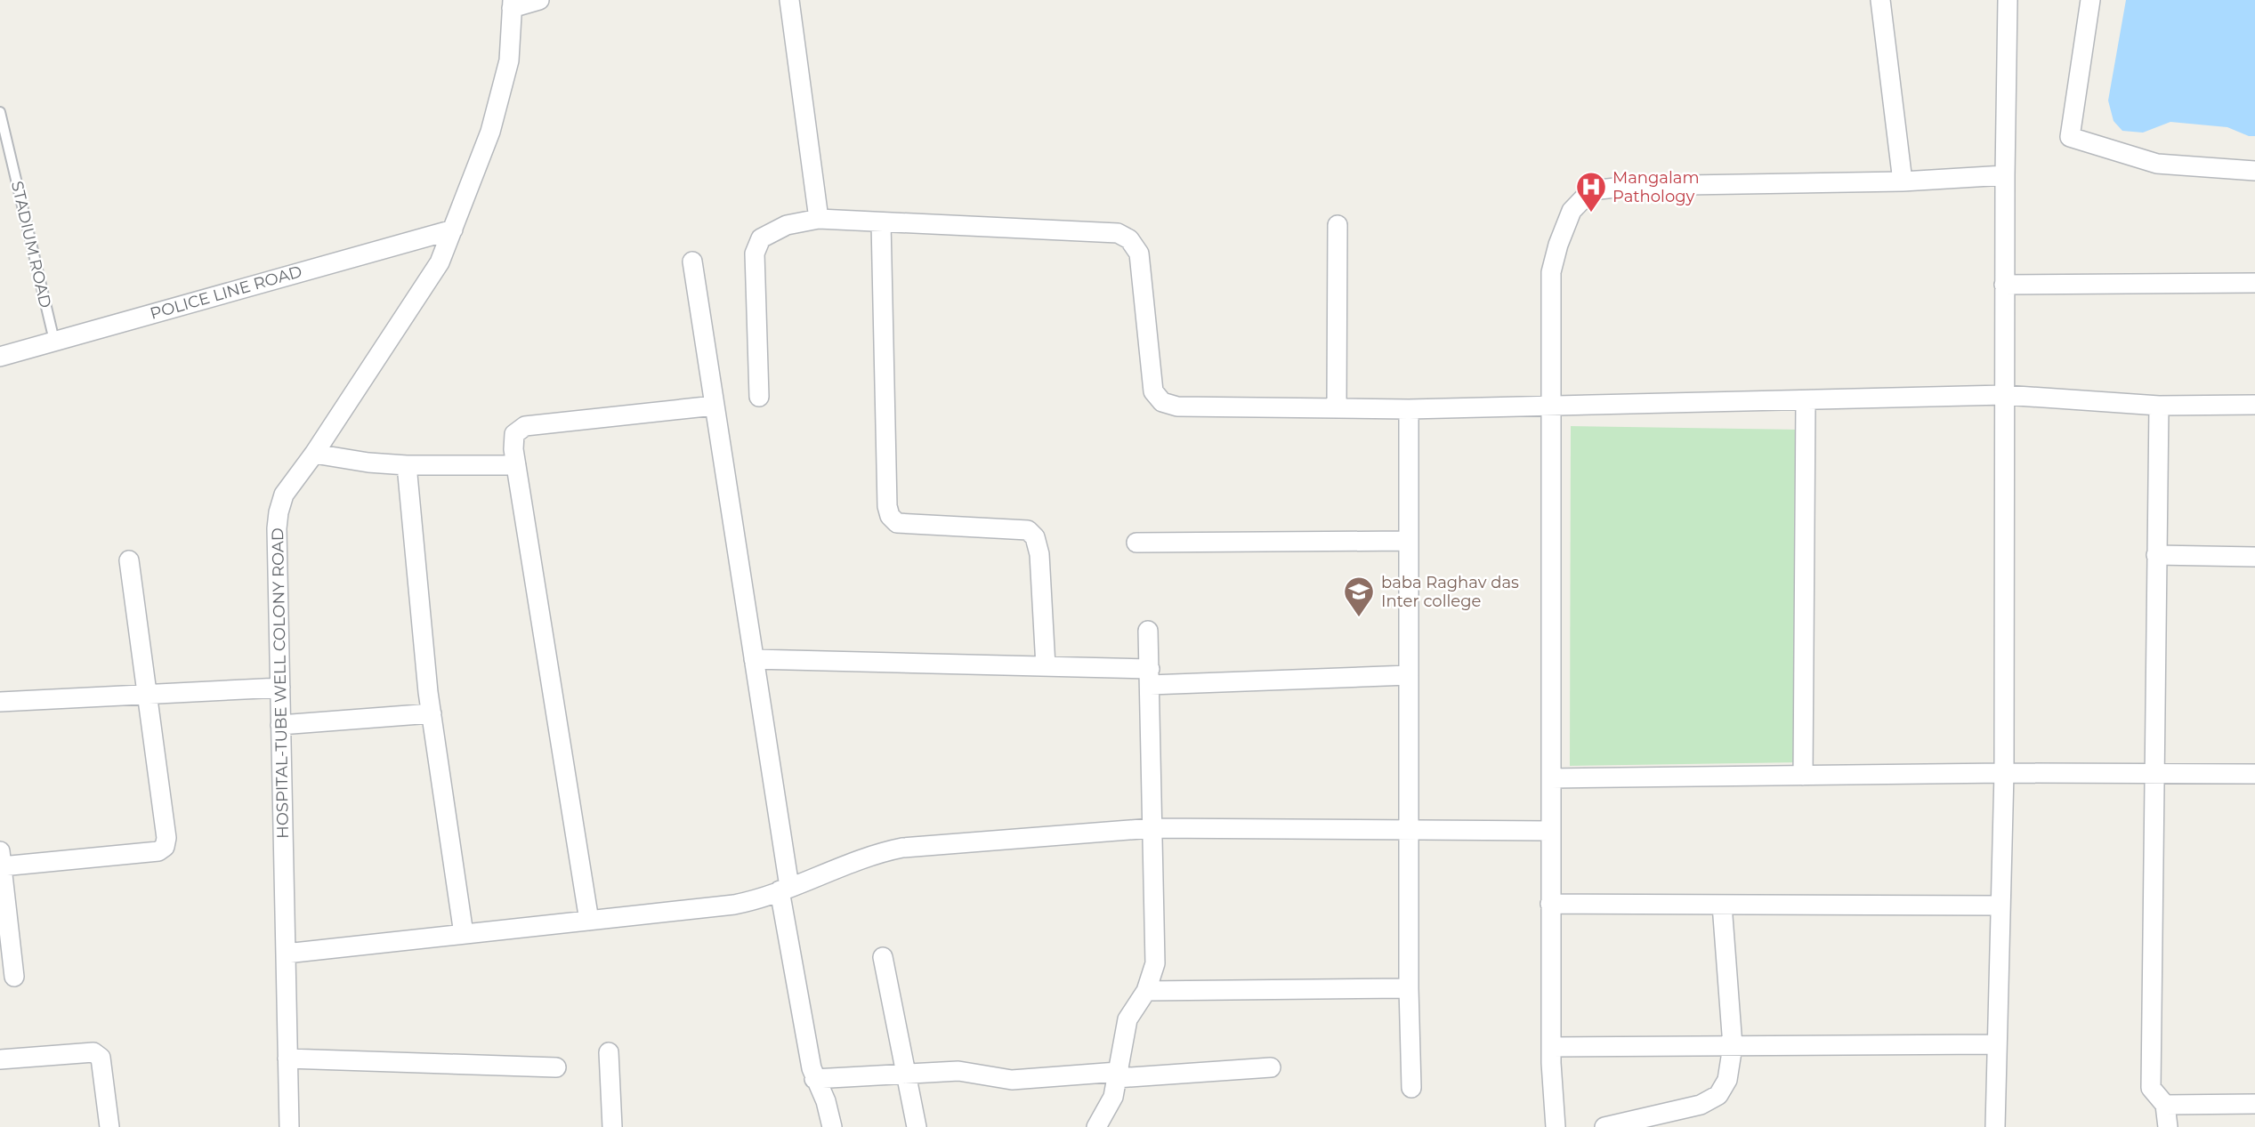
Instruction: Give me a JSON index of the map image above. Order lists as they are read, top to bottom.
{
  "streets": {
    "street": ["POLICE LINE ROAD", "HOSPITAL-TUBE WELL COLONY ROAD"],
    "lane": ["STADIUM ROAD"]
  },
  "crossings": [
    ["STADIUM ROAD", "POLICE LINE ROAD"],
    ["POLICE LINE ROAD", "HOSPITAL-TUBE WELL COLONY ROAD"]
  ],
  "places": {
    "hospital": ["Mangalam Pathology"],
    "school or university": ["baba Raghav das Inter college"]
  }
}
